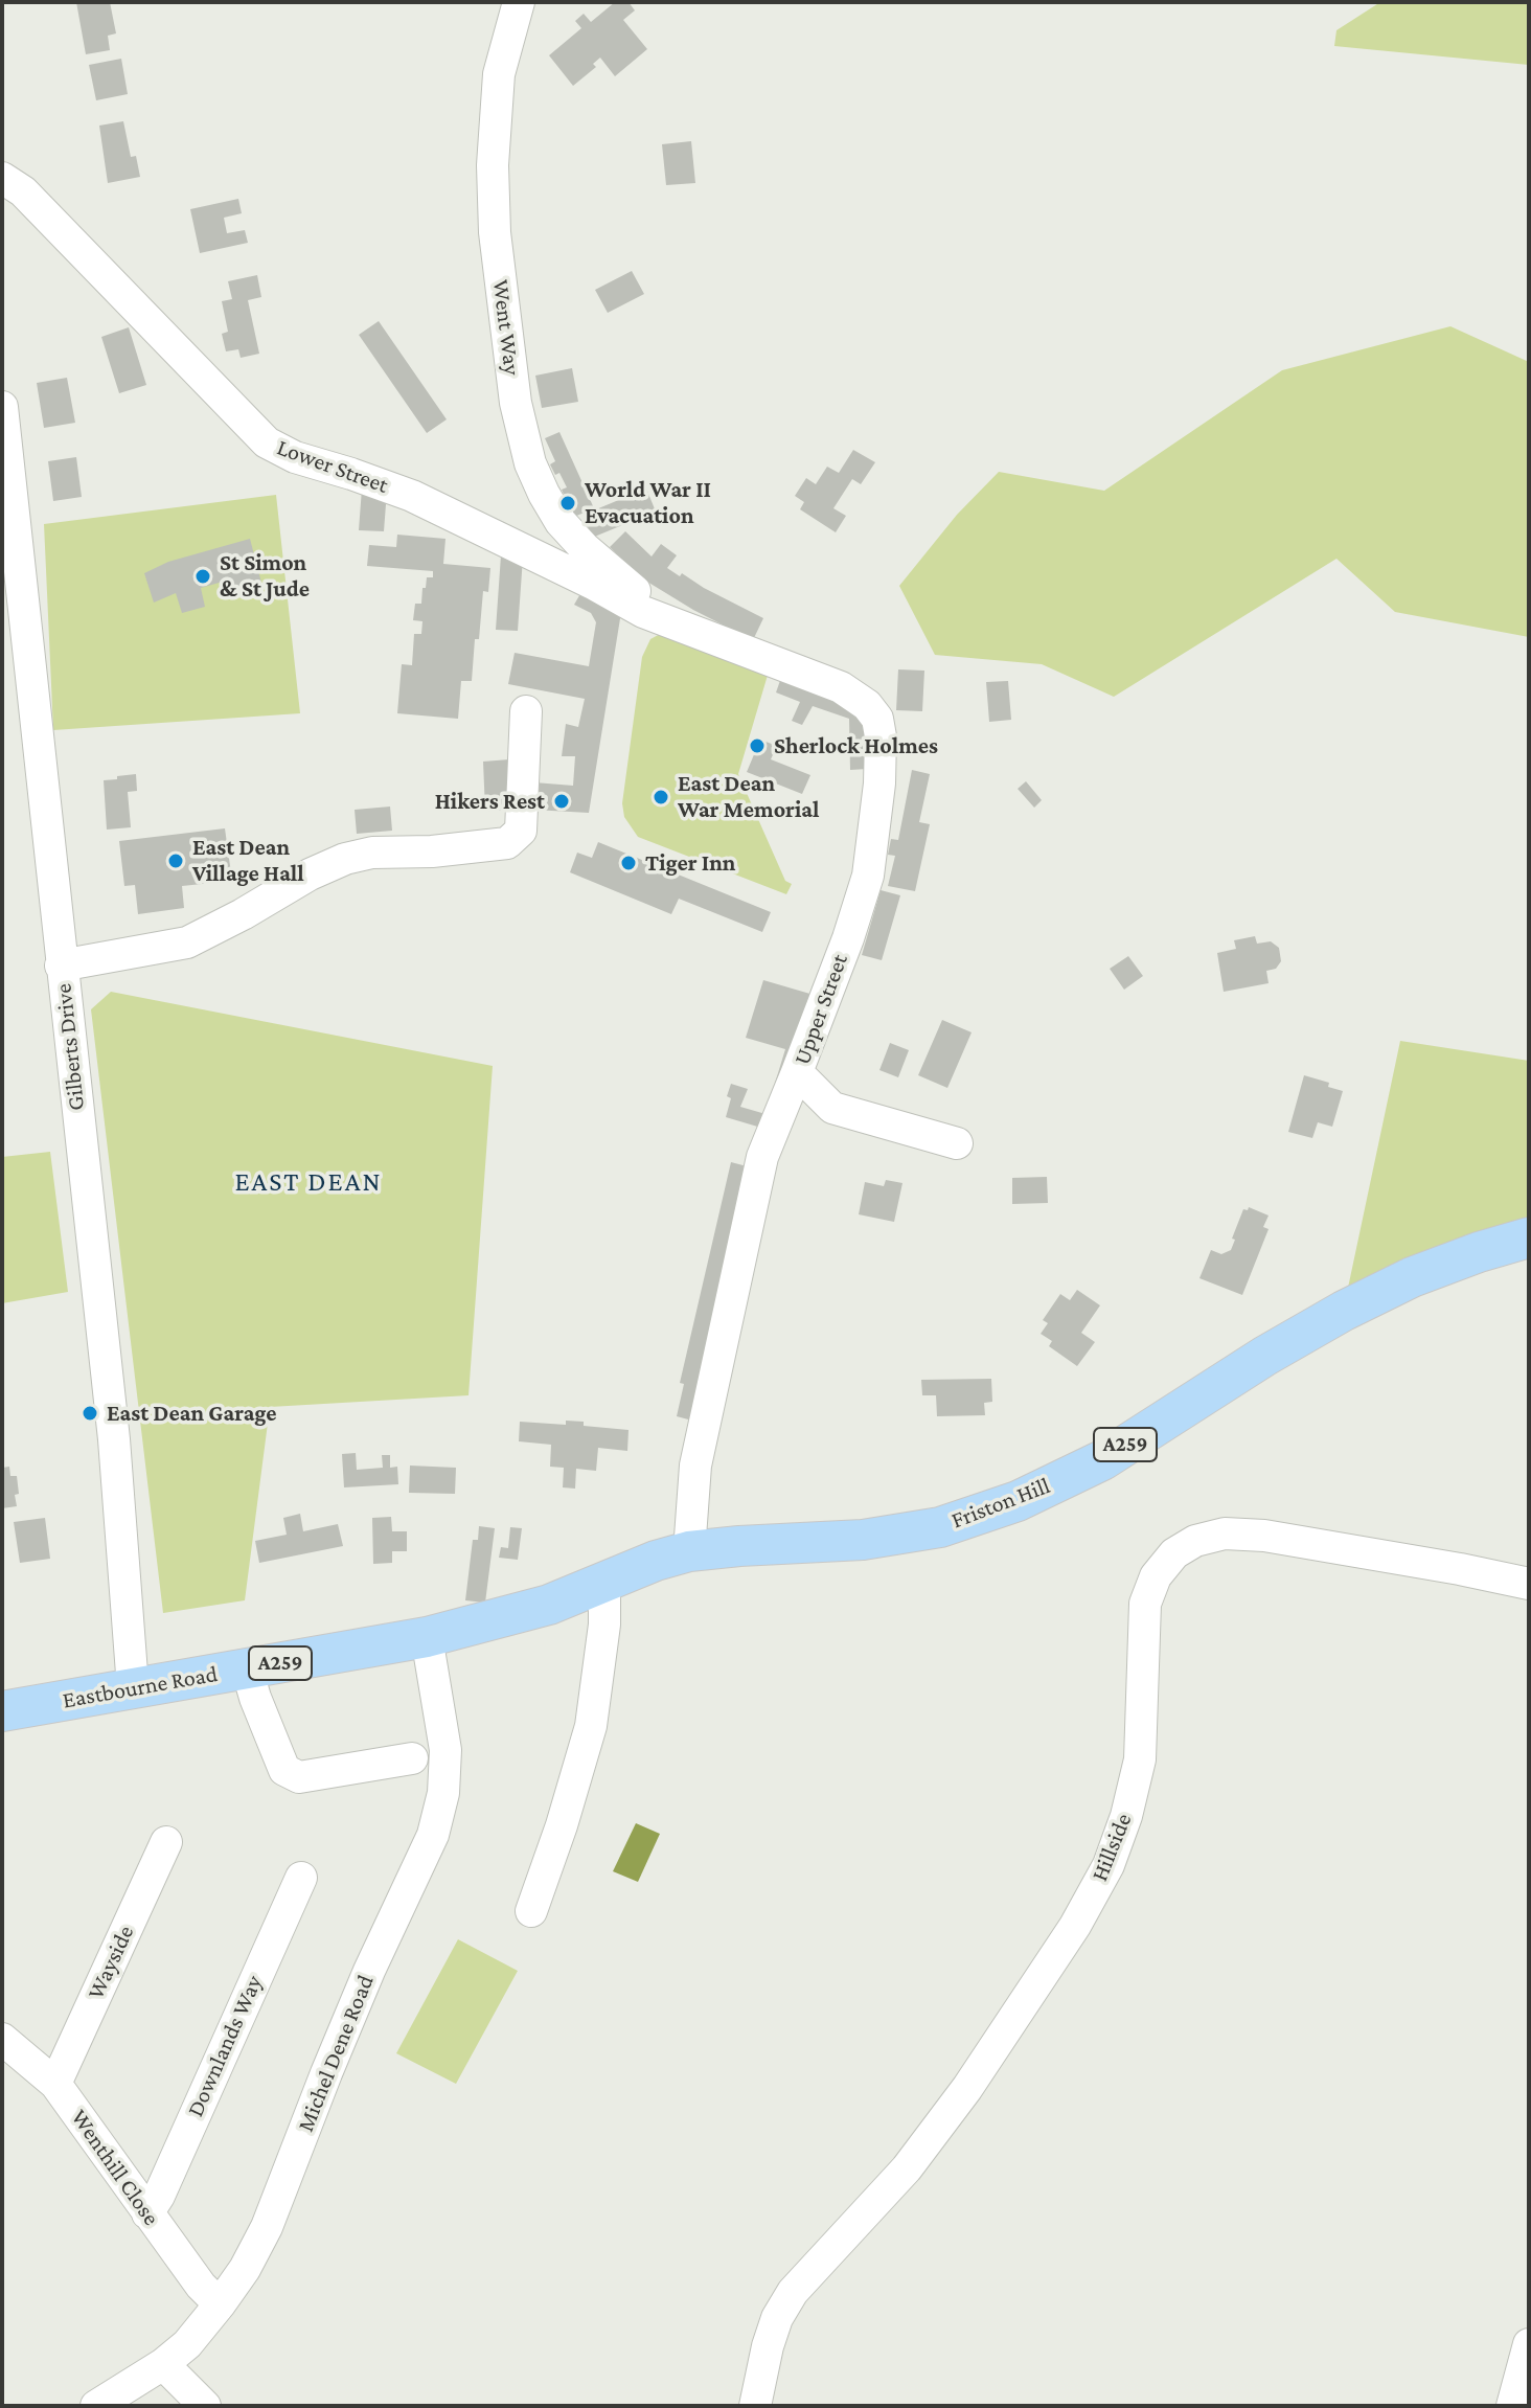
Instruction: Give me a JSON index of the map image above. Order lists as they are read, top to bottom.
{
  "streets": {
    "main road": ["A259", "Friston Hill", "Eastbourne Road"],
    "street": [
      "Went Way",
      "Lower Street",
      "Upper Street",
      "Gilberts Drive",
      "Hillside",
      "Wayside",
      "Downlands Way",
      "Michel Dene Road",
      "Wenthill Close"
    ]
  },
  "crossings": [
    ["Went Way", "Lower Street"],
    ["Went Way", "Upper Street"],
    ["Lower Street", "Upper Street"],
    ["Upper Street", "Friston Hill"],
    ["Gilberts Drive", "Eastbourne Road"],
    ["Friston Hill", "Eastbourne Road"],
    ["Friston Hill", "Michel Dene Road"],
    ["Eastbourne Road", "Michel Dene Road"],
    ["Wayside", "Wenthill Close"],
    ["Downlands Way", "Wenthill Close"],
    ["Michel Dene Road", "Wenthill Close"]
  ],
  "districts": ["EAST DEAN"],
  "places": [
    "World War II Evacuation",
    "St Simon & St Jude",
    "Sherlock Holmes",
    "East Dean War Memorial",
    "Hikers Rest",
    "East Dean Village Hall",
    "Tiger Inn",
    "East Dean Garage"
  ]
}
